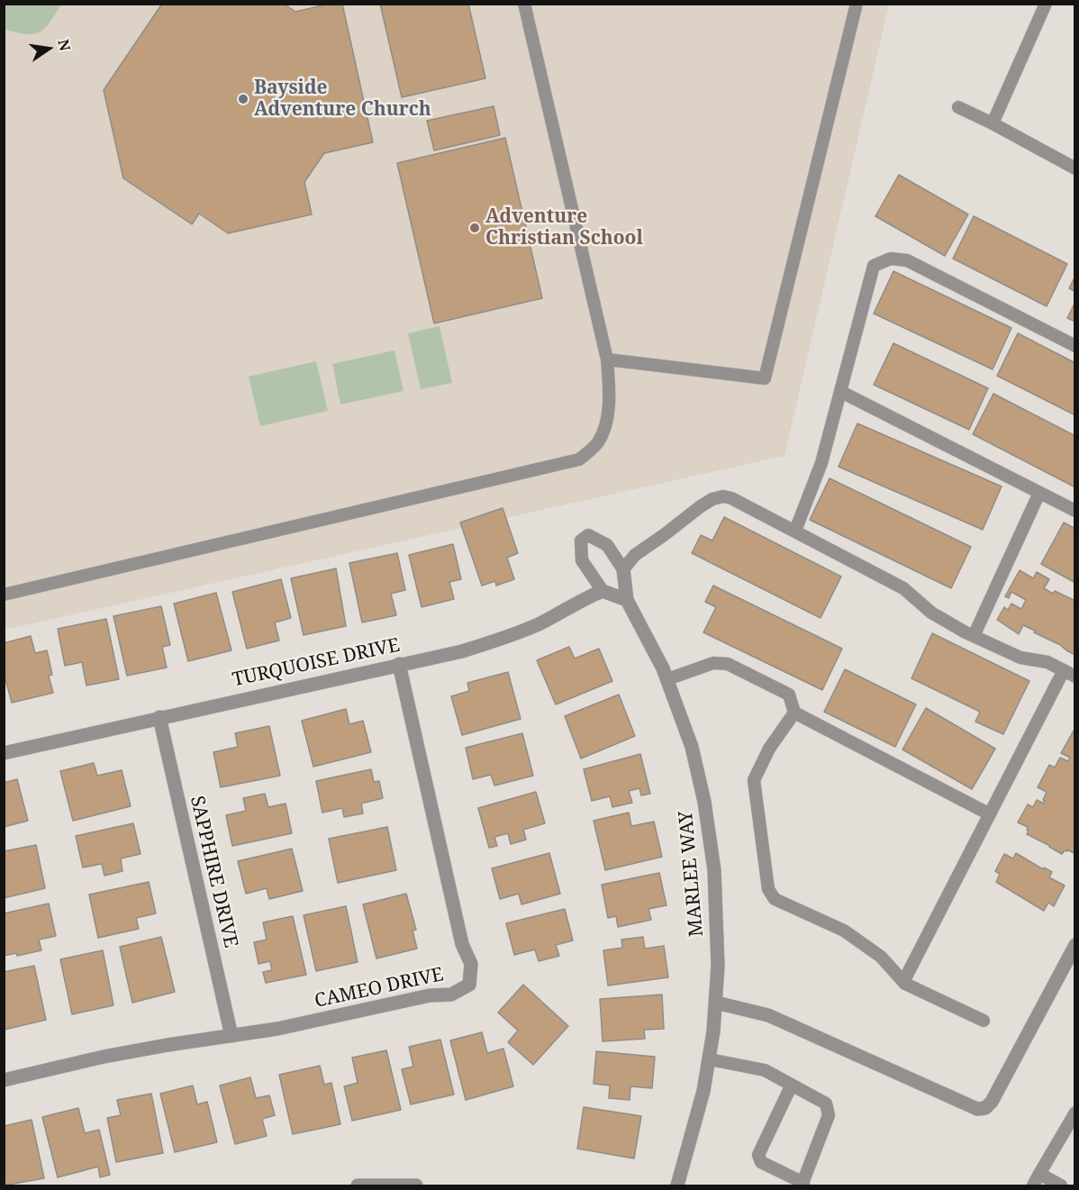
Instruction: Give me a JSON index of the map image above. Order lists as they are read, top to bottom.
{
  "streets": {
    "street": [
      "TURQUOISE DRIVE",
      "SAPPHIRE DRIVE",
      "MARLEE WAY",
      "CAMEO DRIVE"
    ]
  },
  "crossings": [
    ["TURQUOISE DRIVE", "SAPPHIRE DRIVE"],
    ["TURQUOISE DRIVE", "CAMEO DRIVE"],
    ["SAPPHIRE DRIVE", "CAMEO DRIVE"]
  ],
  "places": ["Bayside Adventure Church", "Adventure Christian School"],
  "north": "right"
}
